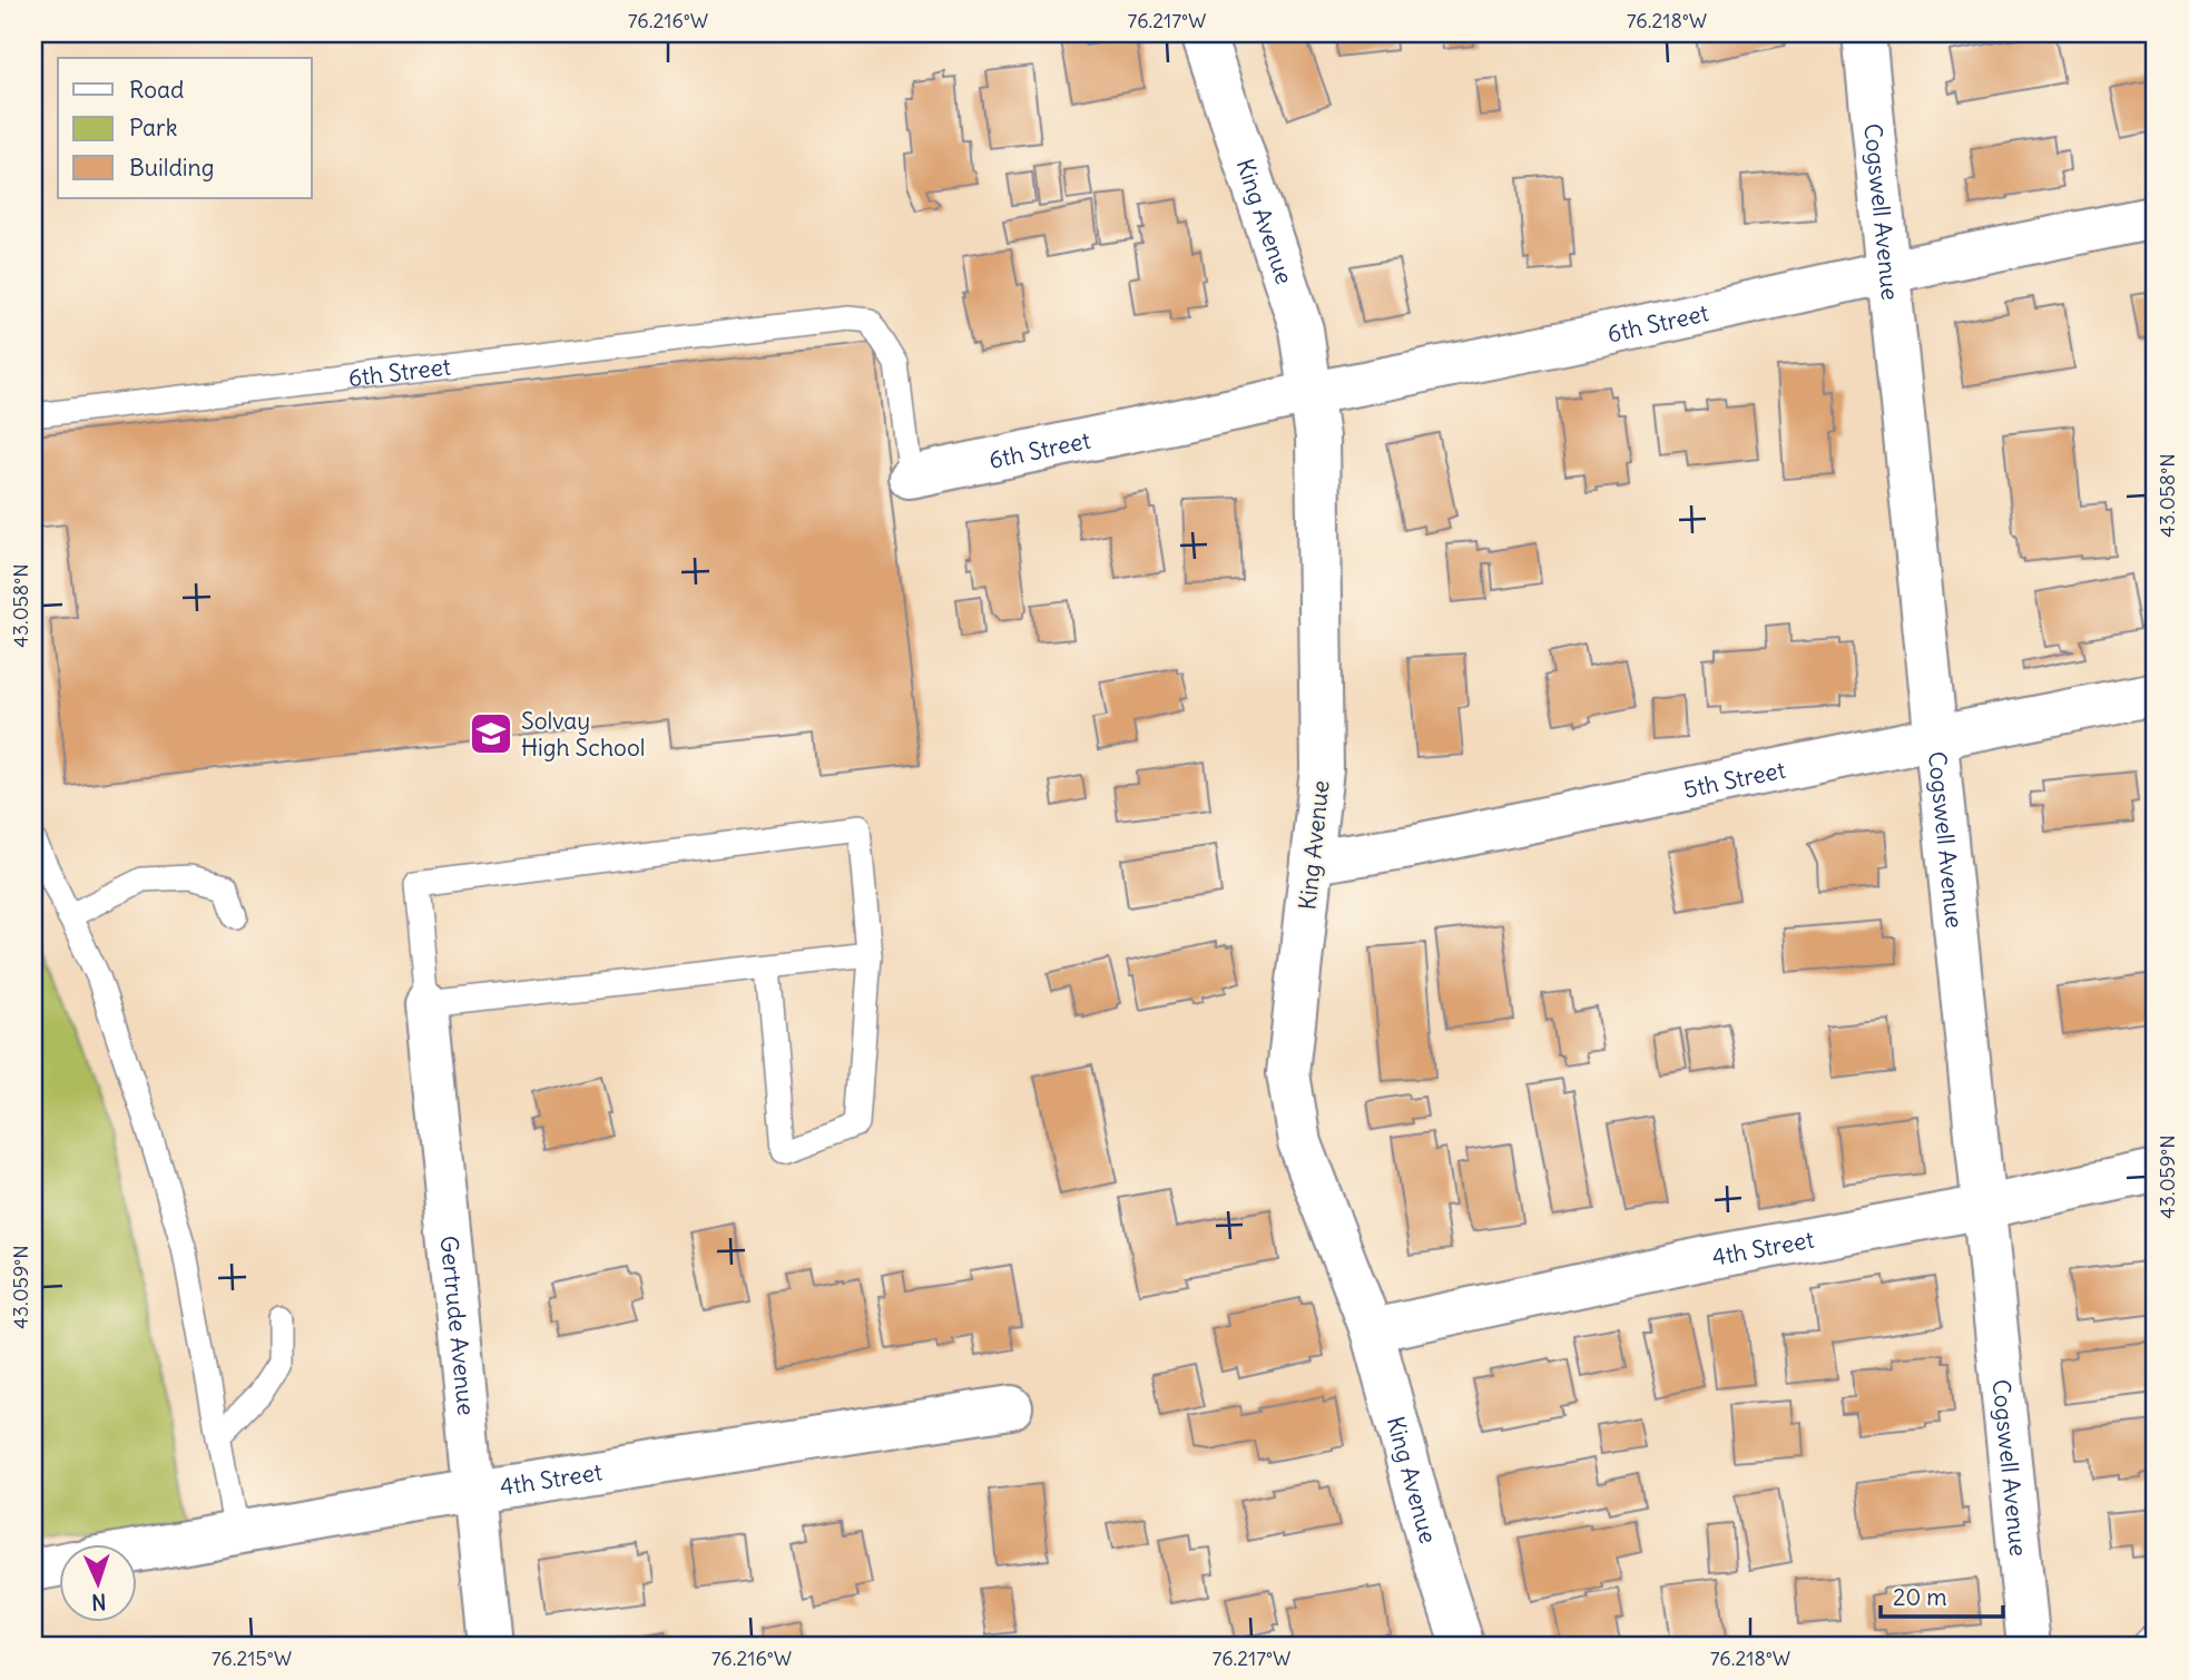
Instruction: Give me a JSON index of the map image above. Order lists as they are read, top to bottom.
{
  "streets": {
    "street": [
      "Cogswell Avenue",
      "King Avenue",
      "6th Street",
      "5th Street",
      "4th Street",
      "Gertrude Avenue"
    ]
  },
  "crossings": [
    ["Cogswell Avenue", "6th Street"],
    ["Cogswell Avenue", "5th Street"],
    ["Cogswell Avenue", "4th Street"],
    ["King Avenue", "6th Street"],
    ["King Avenue", "5th Street"],
    ["King Avenue", "4th Street"],
    ["4th Street", "Gertrude Avenue"]
  ],
  "places": {
    "school or university": ["Solvay High School"]
  },
  "legend": ["Road", "Park", "Building"],
  "scale_bar": "20 m",
  "north": "bottom",
  "coordinates": [
    "76.216°W",
    "76.217°W",
    "76.218°W",
    "43.058°N",
    "43.059°N",
    "76.215°W"
  ]
}
